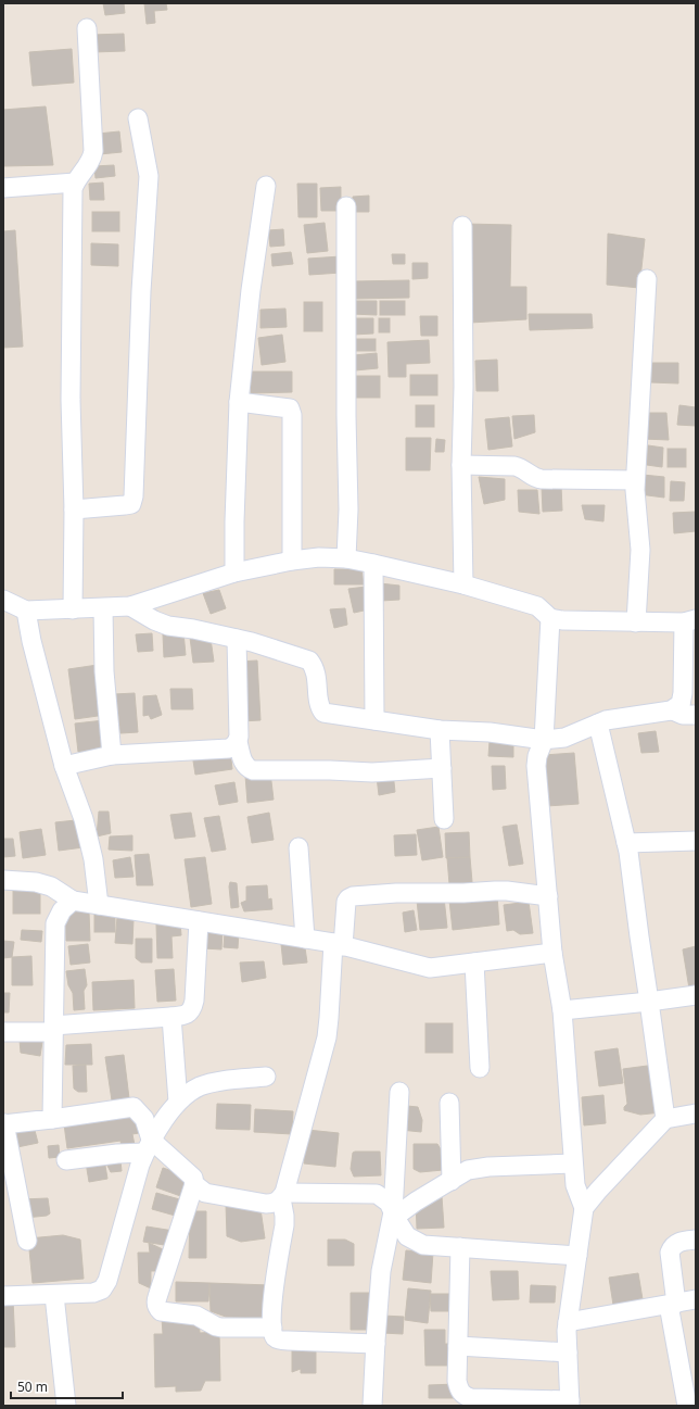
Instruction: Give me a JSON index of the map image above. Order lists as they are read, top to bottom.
{
  "scale_bar": "50 m"
}
